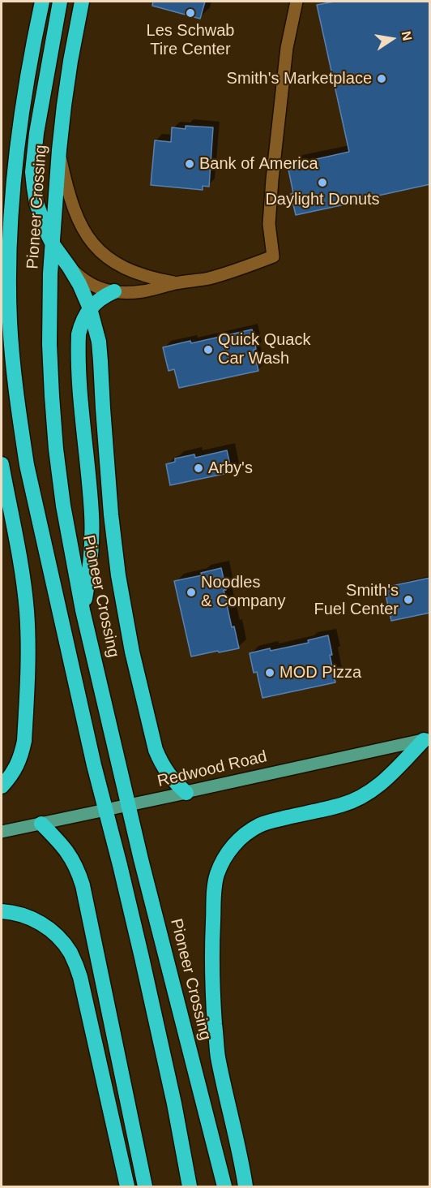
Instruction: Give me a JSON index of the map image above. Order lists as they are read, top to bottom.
{
  "streets": {
    "highway": ["Pioneer Crossing"],
    "main road": ["Redwood Road"]
  },
  "crossings": [
    ["Pioneer Crossing", "Redwood Road"]
  ],
  "places": [
    "Les Schwab Tire Center",
    "Smith's Marketplace",
    "Bank of America",
    "Daylight Donuts",
    "Quick Quack Car Wash",
    "Arby's",
    "Noodles & Company",
    "Smith's Fuel Center",
    "MOD Pizza"
  ],
  "north": "right"
}
